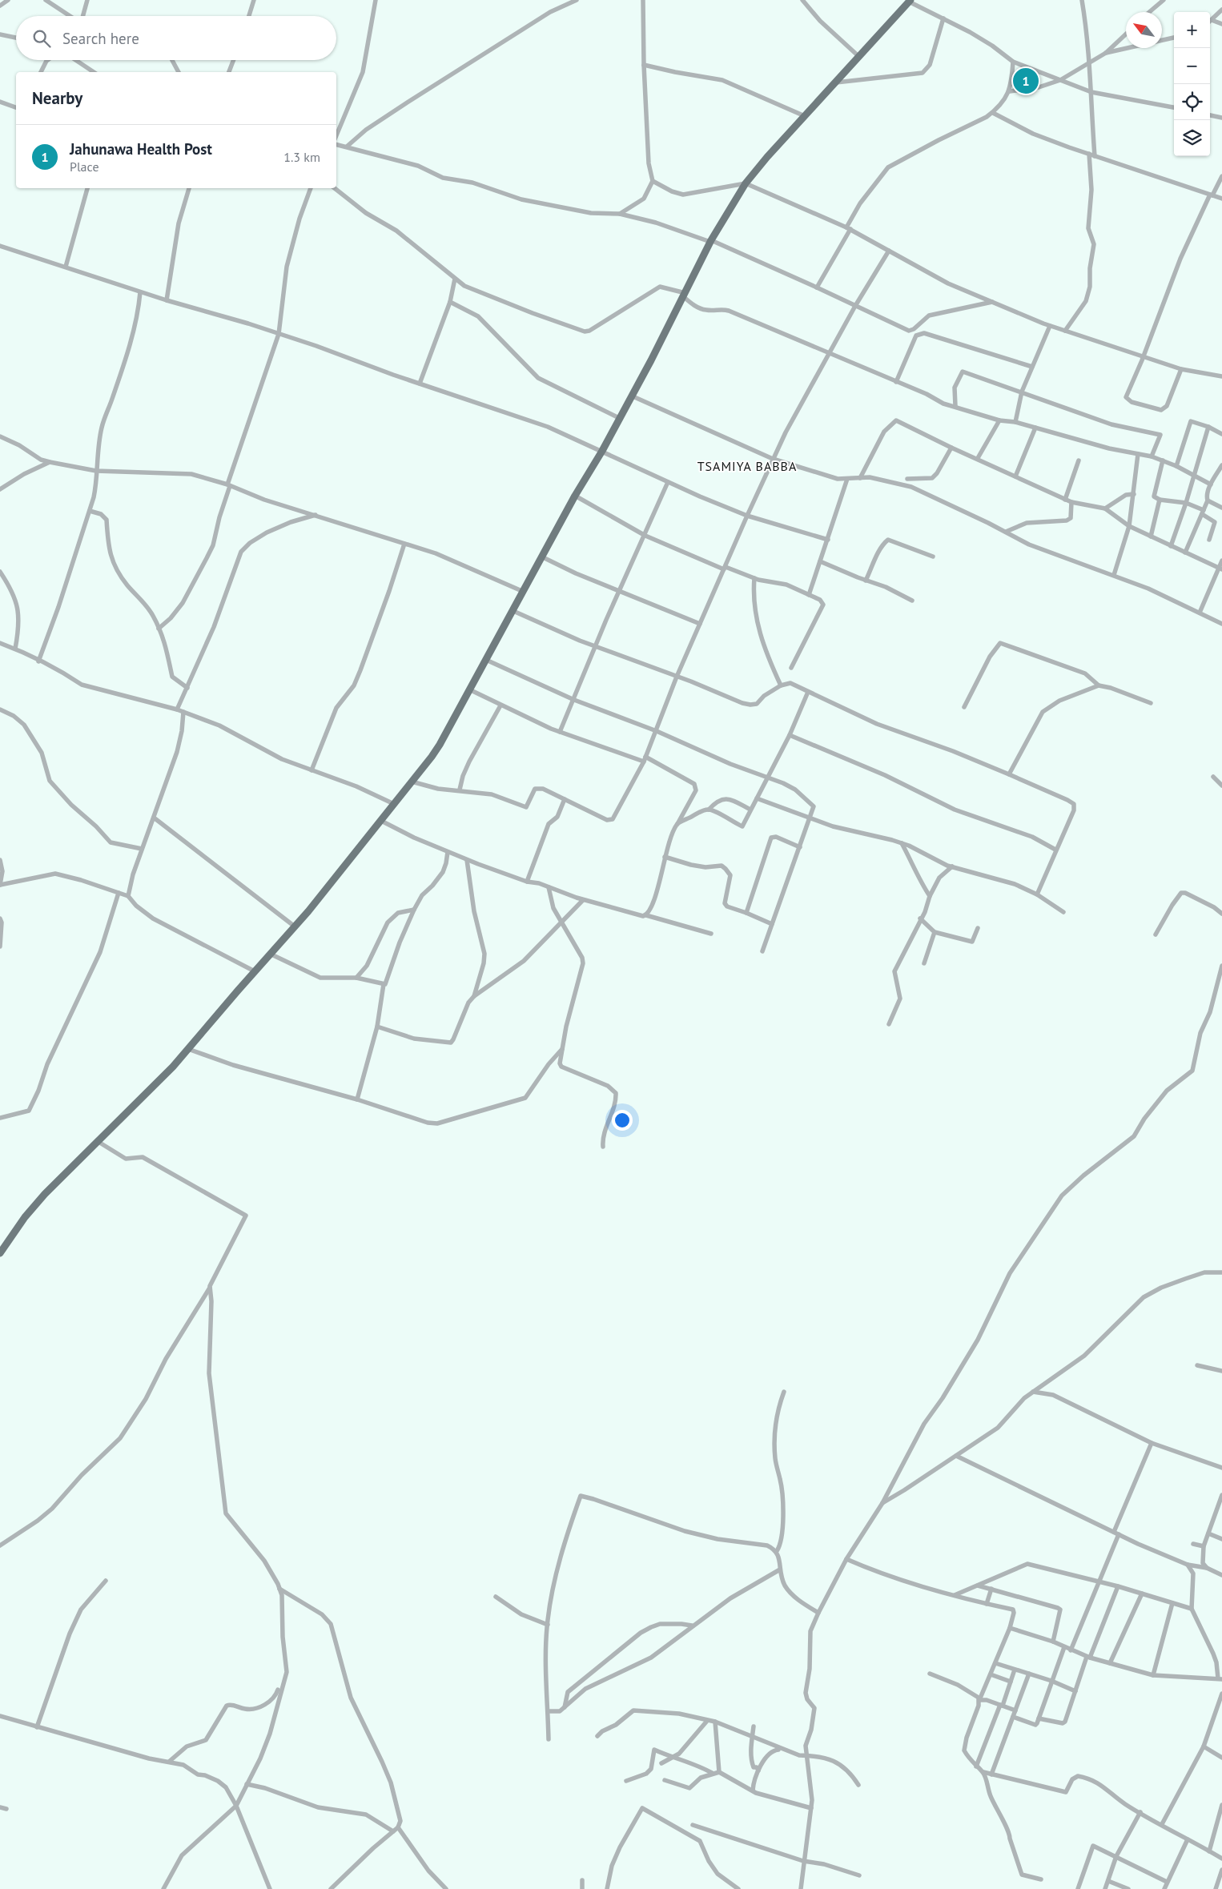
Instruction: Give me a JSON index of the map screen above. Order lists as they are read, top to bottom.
{
  "districts": ["TSAMIYA BABBA"],
  "north": "top left",
  "page": {
    "map_buttons": ["+", "−"],
    "search": "Search here",
    "pins": "1",
    "heading": "Nearby",
    "list": [
      {
        "mark": "1",
        "name": "Jahunawa Health Post",
        "note": "Place",
        "value": "1.3 km"
      }
    ]
  }
}
